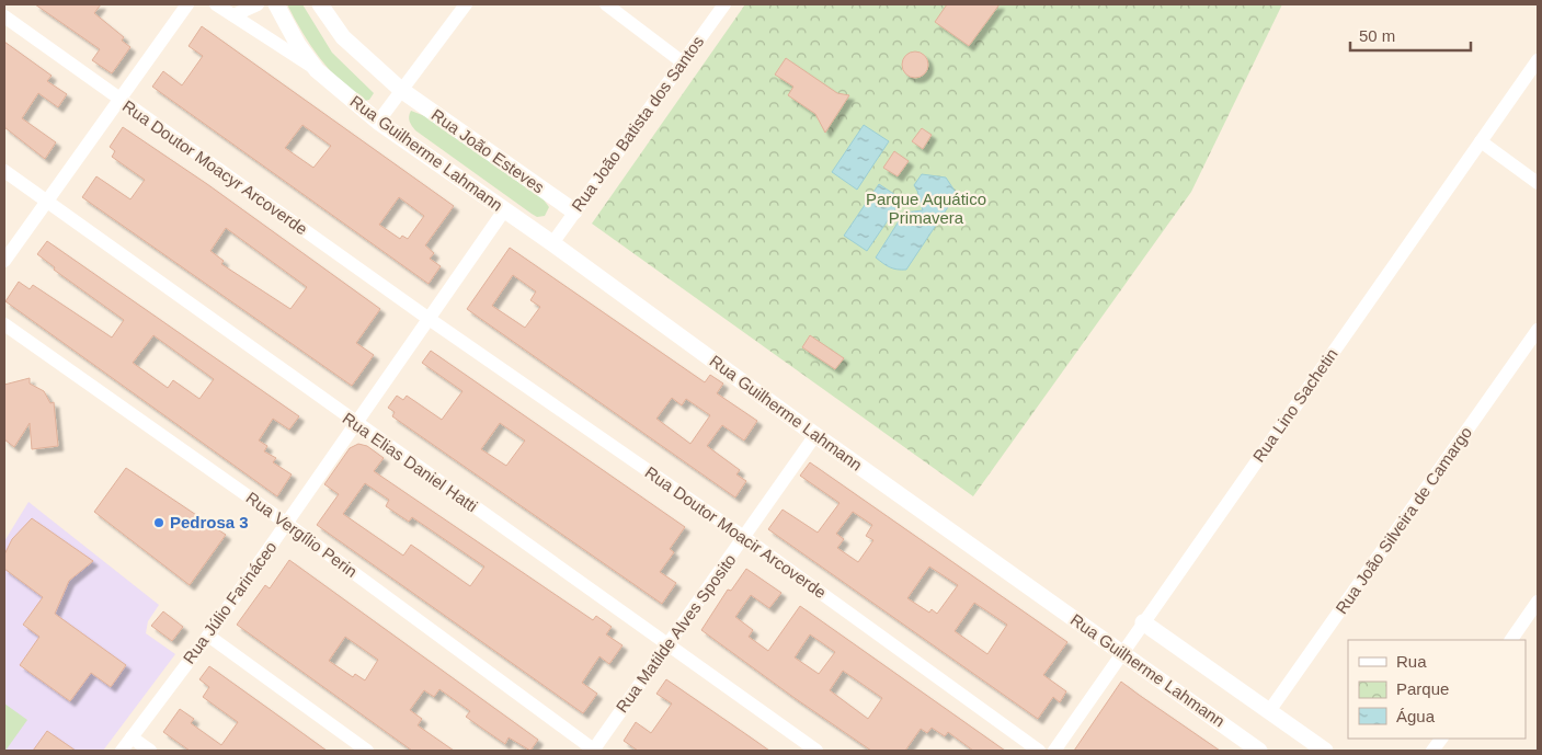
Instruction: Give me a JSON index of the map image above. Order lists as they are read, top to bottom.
{
  "streets": {
    "street": [
      "Rua João Batista dos Santos",
      "Rua João Esteves",
      "Rua Guilherme Lahmann",
      "Rua Doutor Moacyr Arcoverde",
      "Rua Lino Sachetin",
      "Rua Elias Daniel Hatti",
      "Rua João Silveira de Camargo",
      "Rua Doutor Moacir Arcoverde",
      "Rua Vergílio Perin",
      "Rua Júlio Farináceo",
      "Rua Matilde Alves Sposito"
    ]
  },
  "crossings": [
    ["Rua João Batista dos Santos", "Rua João Esteves"],
    ["Rua João Batista dos Santos", "Rua Guilherme Lahmann"],
    ["Rua Guilherme Lahmann", "Rua Lino Sachetin"],
    ["Rua Guilherme Lahmann", "Rua Júlio Farináceo"],
    ["Rua Guilherme Lahmann", "Rua Matilde Alves Sposito"],
    ["Rua Doutor Moacyr Arcoverde", "Rua Doutor Moacir Arcoverde"],
    ["Rua Doutor Moacyr Arcoverde", "Rua Júlio Farináceo"],
    ["Rua Elias Daniel Hatti", "Rua Júlio Farináceo"],
    ["Rua Elias Daniel Hatti", "Rua Matilde Alves Sposito"],
    ["Rua Doutor Moacir Arcoverde", "Rua Júlio Farináceo"],
    ["Rua Doutor Moacir Arcoverde", "Rua Matilde Alves Sposito"],
    ["Rua Vergílio Perin", "Rua Júlio Farináceo"],
    ["Rua Vergílio Perin", "Rua Matilde Alves Sposito"]
  ],
  "parks": ["Parque Aquático Primavera"],
  "places": ["Pedrosa 3"],
  "legend": ["Rua", "Parque", "Água"],
  "scale_bar": "50 m"
}
